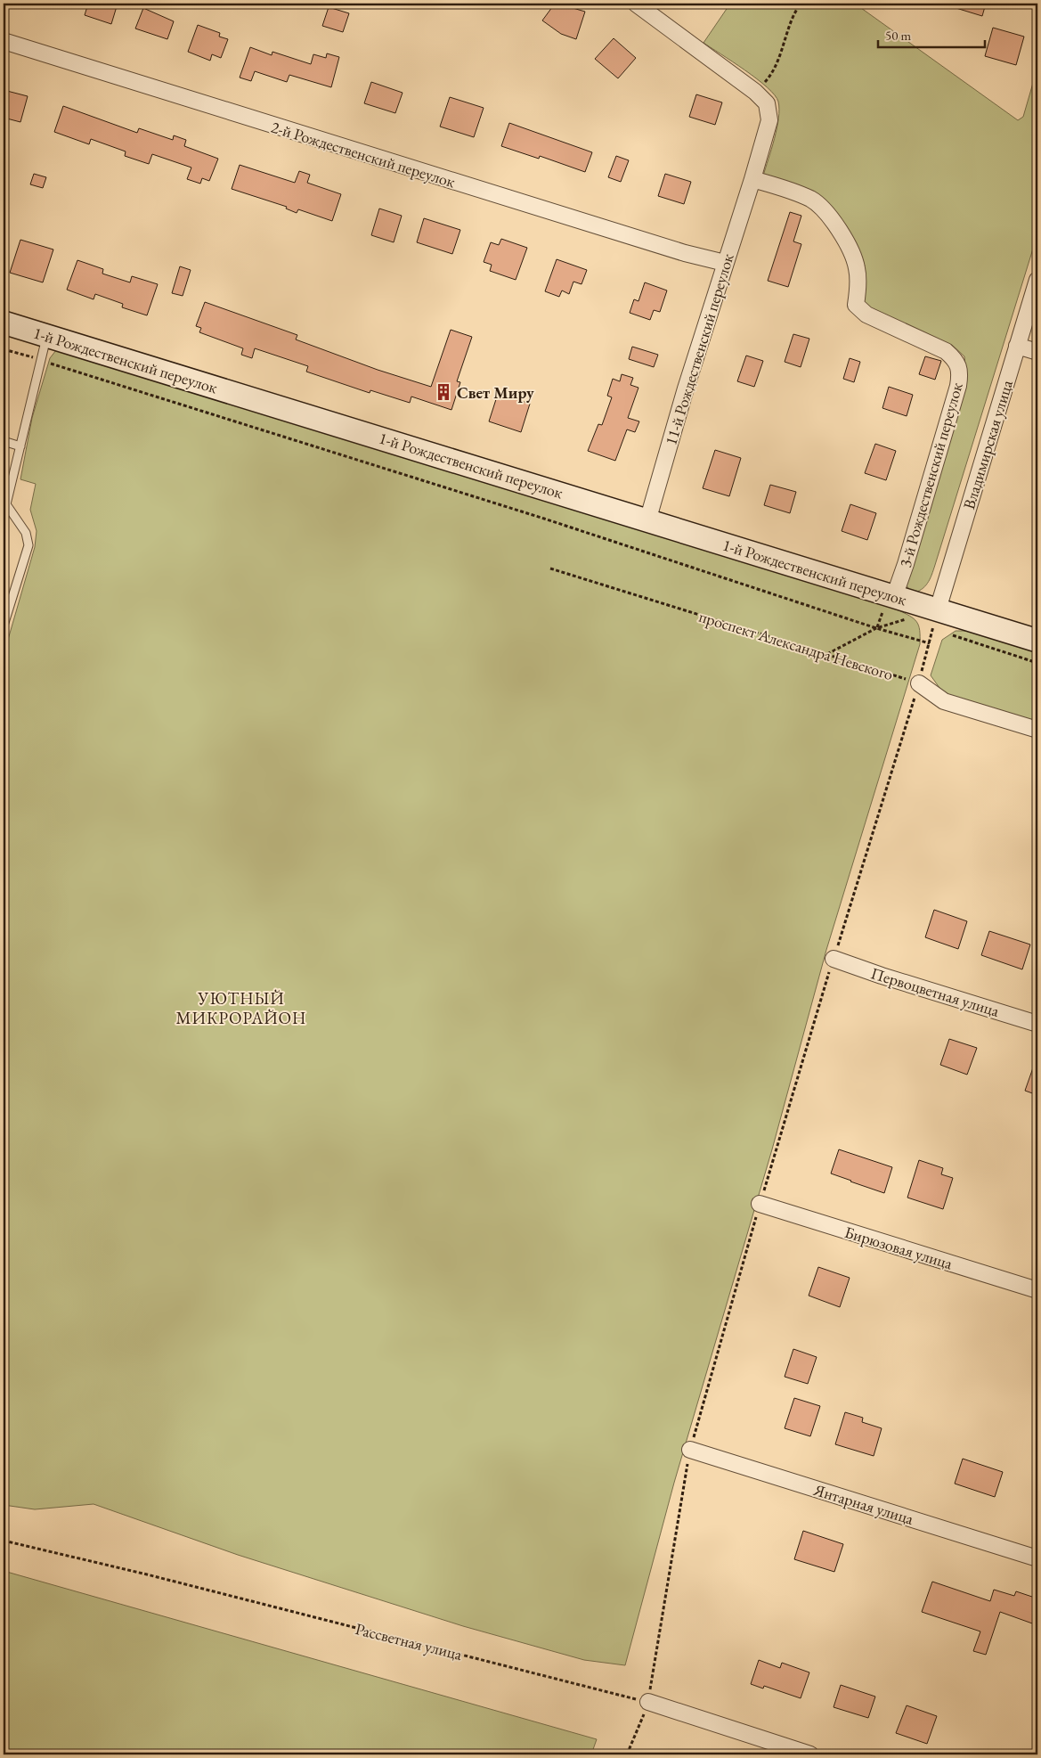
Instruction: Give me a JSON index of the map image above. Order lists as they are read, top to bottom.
{
  "streets": {
    "street": [
      "2-й Рождественский переулок",
      "11-й Рождественский переулок",
      "1-й Рождественский переулок",
      "Владимирская улица",
      "3-й Рождественский переулок",
      "Первоцветная улица",
      "Бирюзовая улица",
      "Янтарная улица"
    ],
    "path": ["проспект Александра Невского", "Рассветная улица"]
  },
  "crossings": [
    ["2-й Рождественский переулок", "11-й Рождественский переулок"],
    ["11-й Рождественский переулок", "1-й Рождественский переулок"],
    ["11-й Рождественский переулок", "3-й Рождественский переулок"],
    ["1-й Рождественский переулок", "Владимирская улица"],
    ["1-й Рождественский переулок", "3-й Рождественский переулок"]
  ],
  "districts": ["УЮТНЫЙ МИКРОРАЙОН"],
  "places": {
    "building": ["Свет Миру"]
  },
  "scale_bar": "50 m"
}
